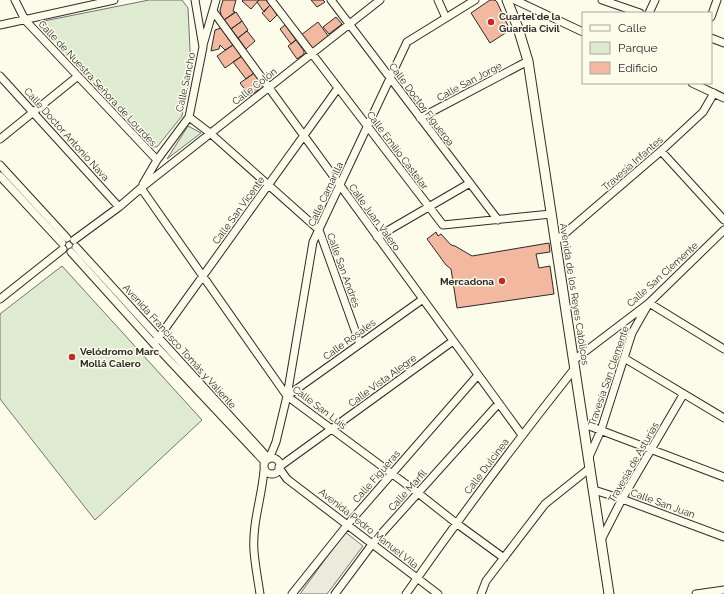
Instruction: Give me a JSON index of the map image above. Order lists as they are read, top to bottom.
{
  "streets": {
    "street": [
      "Calle San Jorge",
      "Calle Sancho",
      "Calle de Nuestra Señora de Lourdes",
      "Calle Colón",
      "Calle Doctor Figueroa",
      "Calle Doctor Antonio Nava",
      "Calle Emilio Castelar",
      "Travesía Infantes",
      "Calle Camarilla",
      "Calle San Vicente",
      "Calle Juan Valero",
      "Calle San Andrés",
      "Calle San Clemente",
      "Avenida de los Reyes Católicos",
      "Calle Rosales",
      "Avenida Francisco Tomás y Valiente",
      "Travesía San Clemente",
      "Calle Vista Alegre",
      "Calle San Luis",
      "Travesía de Asturias",
      "Calle Dulcinea",
      "Calle Figueras",
      "Calle Marfil",
      "Calle San Juan",
      "Avenida Pedro Manuel Vila"
    ]
  },
  "crossings": [
    ["Calle San Jorge", "Calle Doctor Figueroa"],
    ["Calle San Jorge", "Avenida de los Reyes Católicos"],
    ["Calle Sancho", "Calle de Nuestra Señora de Lourdes"],
    ["Calle Sancho", "Calle Colón"],
    ["Calle Sancho", "Calle Juan Valero"],
    ["Calle Sancho", "Calle San Andrés"],
    ["Calle de Nuestra Señora de Lourdes", "Calle Colón"],
    ["Calle Colón", "Calle Doctor Figueroa"],
    ["Calle Colón", "Calle Doctor Antonio Nava"],
    ["Calle Colón", "Calle Emilio Castelar"],
    ["Calle Colón", "Calle Juan Valero"],
    ["Calle Colón", "Calle San Andrés"],
    ["Calle Colón", "Avenida Francisco Tomás y Valiente"],
    ["Calle Colón", "Calle San Luis"],
    ["Calle Doctor Figueroa", "Calle Emilio Castelar"],
    ["Calle Doctor Figueroa", "Calle Camarilla"],
    ["Calle Emilio Castelar", "Calle Camarilla"],
    ["Calle Emilio Castelar", "Calle San Vicente"],
    ["Calle Emilio Castelar", "Avenida de los Reyes Católicos"],
    ["Travesía Infantes", "Avenida de los Reyes Católicos"],
    ["Calle Camarilla", "Calle Juan Valero"],
    ["Calle Camarilla", "Calle San Andrés"],
    ["Calle Camarilla", "Calle Rosales"],
    ["Calle Camarilla", "Avenida Francisco Tomás y Valiente"],
    ["Calle Camarilla", "Calle Vista Alegre"],
    ["Calle Camarilla", "Calle San Luis"],
    ["Calle Camarilla", "Avenida Pedro Manuel Vila"],
    ["Calle San Vicente", "Calle Juan Valero"],
    ["Calle San Vicente", "Calle San Andrés"],
    ["Calle San Vicente", "Avenida Francisco Tomás y Valiente"],
    ["Calle San Vicente", "Calle San Luis"],
    ["Calle Juan Valero", "Calle Rosales"],
    ["Calle Juan Valero", "Calle Vista Alegre"],
    ["Calle Juan Valero", "Calle Dulcinea"],
    ["Calle Juan Valero", "Calle Figueras"],
    ["Calle Juan Valero", "Calle Marfil"],
    ["Calle San Andrés", "Calle Rosales"],
    ["Calle San Clemente", "Avenida de los Reyes Católicos"],
    ["Calle San Clemente", "Travesía San Clemente"],
    ["Calle San Clemente", "Calle Dulcinea"],
    ["Avenida de los Reyes Católicos", "Travesía San Clemente"],
    ["Avenida de los Reyes Católicos", "Travesía de Asturias"],
    ["Avenida de los Reyes Católicos", "Calle Dulcinea"],
    ["Avenida de los Reyes Católicos", "Calle San Juan"],
    ["Calle Rosales", "Calle San Luis"],
    ["Avenida Francisco Tomás y Valiente", "Calle Vista Alegre"],
    ["Avenida Francisco Tomás y Valiente", "Avenida Pedro Manuel Vila"],
    ["Calle Vista Alegre", "Calle San Luis"],
    ["Calle Vista Alegre", "Avenida Pedro Manuel Vila"],
    ["Calle San Luis", "Calle Dulcinea"],
    ["Calle San Luis", "Calle Figueras"],
    ["Calle San Luis", "Calle Marfil"],
    ["Travesía de Asturias", "Calle San Juan"],
    ["Calle Dulcinea", "Avenida Pedro Manuel Vila"],
    ["Calle Figueras", "Avenida Pedro Manuel Vila"],
    ["Calle Marfil", "Avenida Pedro Manuel Vila"]
  ],
  "places": ["Cuartel de la Guardia Civil", "Mercadona", "Velódromo Marc Mollá Calero"],
  "legend": ["Calle", "Parque", "Edificio"]
}
